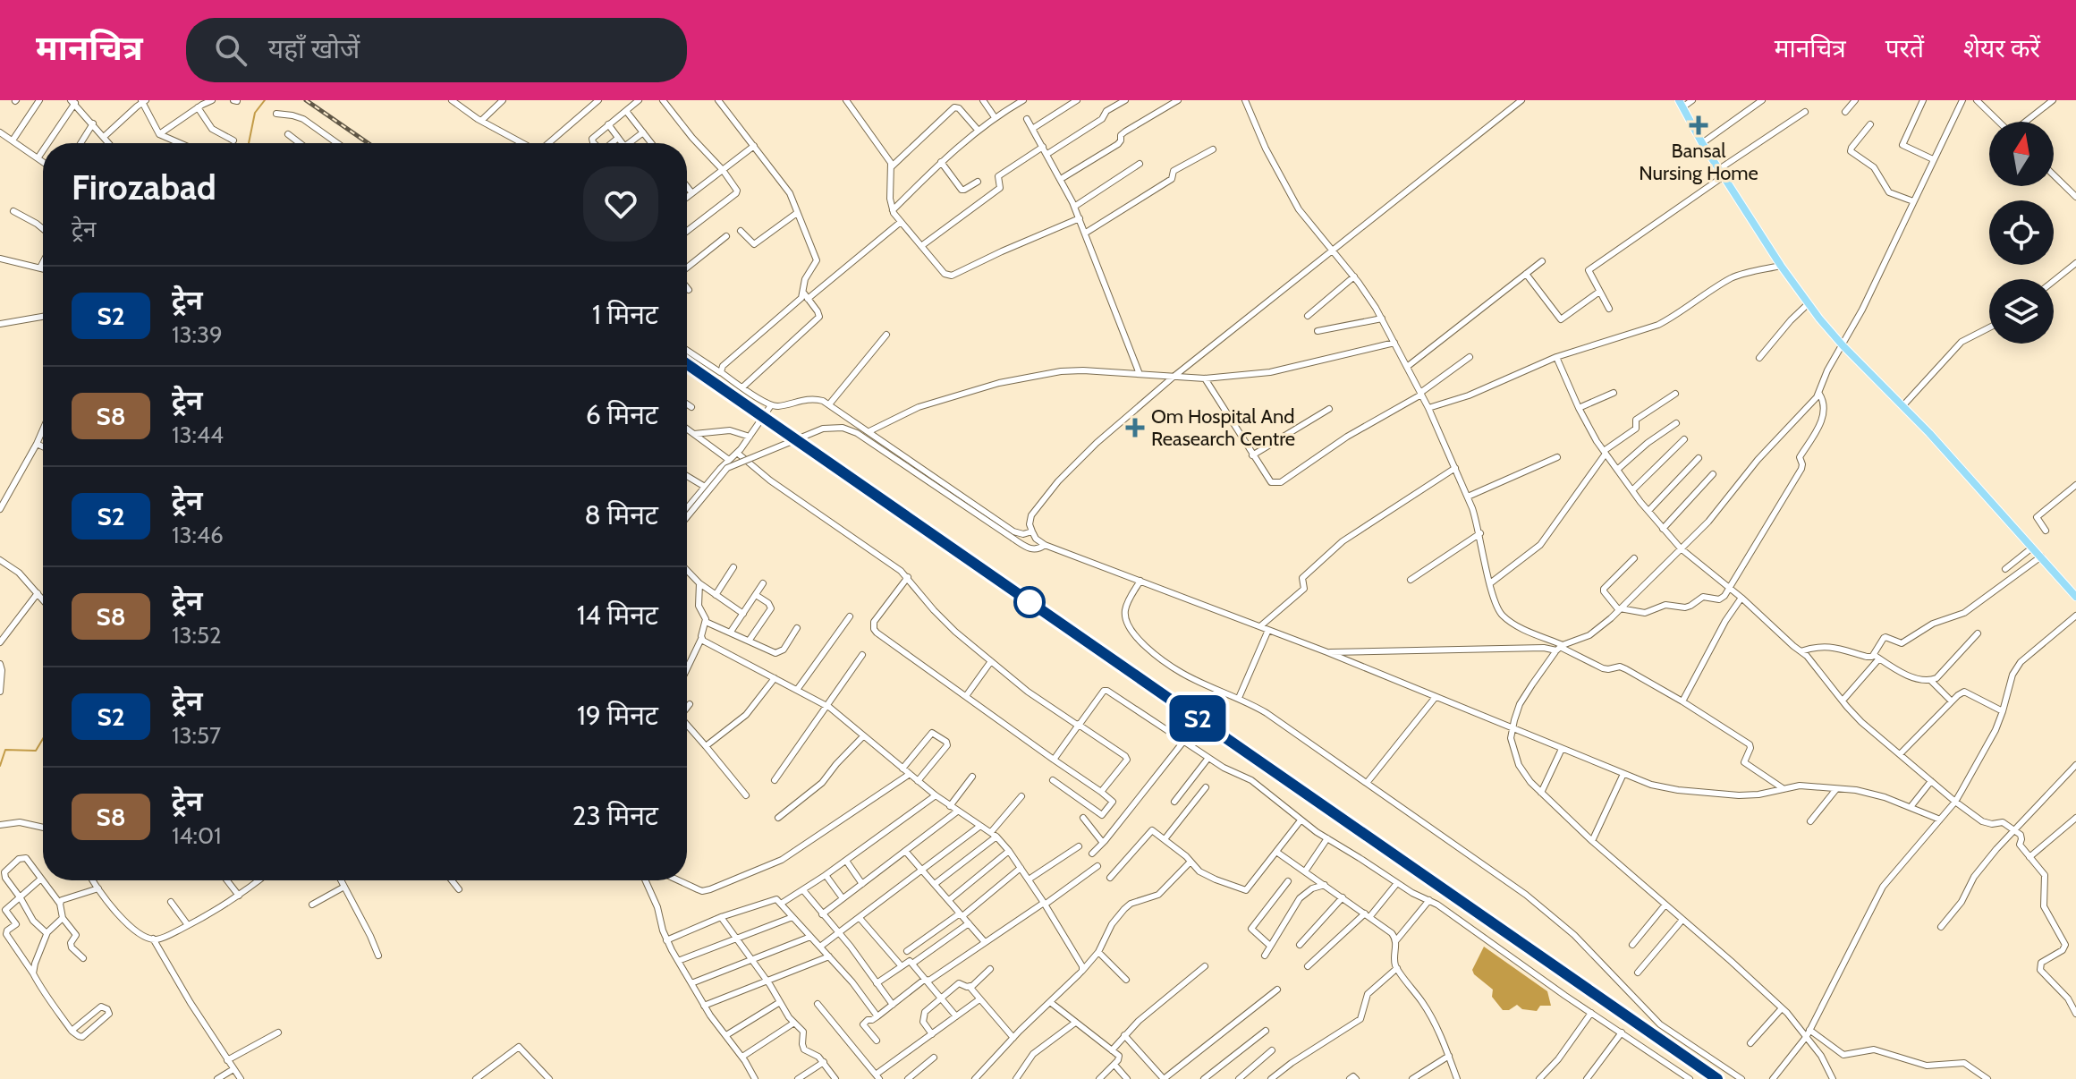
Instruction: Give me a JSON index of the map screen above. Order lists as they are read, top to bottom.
{
  "places": {
    "health": ["Bansal Nursing Home", "Om Hospital And Reasearch Centre"]
  },
  "north": "top",
  "page": {
    "header": "मानचित्र",
    "search": "यहाँ खोजें",
    "nav": ["मानचित्र", "परतें", "शेयर करें"],
    "on_map": "S2",
    "heading": ["Firozabad", "ट्रेन"],
    "list": [
      {
        "mark": "S2",
        "name": "ट्रेन",
        "note": "13:39",
        "value": "1 मिनट"
      },
      {
        "mark": "S8",
        "name": "ट्रेन",
        "note": "13:44",
        "value": "6 मिनट"
      },
      {
        "mark": "S2",
        "name": "ट्रेन",
        "note": "13:46",
        "value": "8 मिनट"
      },
      {
        "mark": "S8",
        "name": "ट्रेन",
        "note": "13:52",
        "value": "14 मिनट"
      },
      {
        "mark": "S2",
        "name": "ट्रेन",
        "note": "13:57",
        "value": "19 मिनट"
      },
      {
        "mark": "S8",
        "name": "ट्रेन",
        "note": "14:01",
        "value": "23 मिनट"
      }
    ]
  }
}
